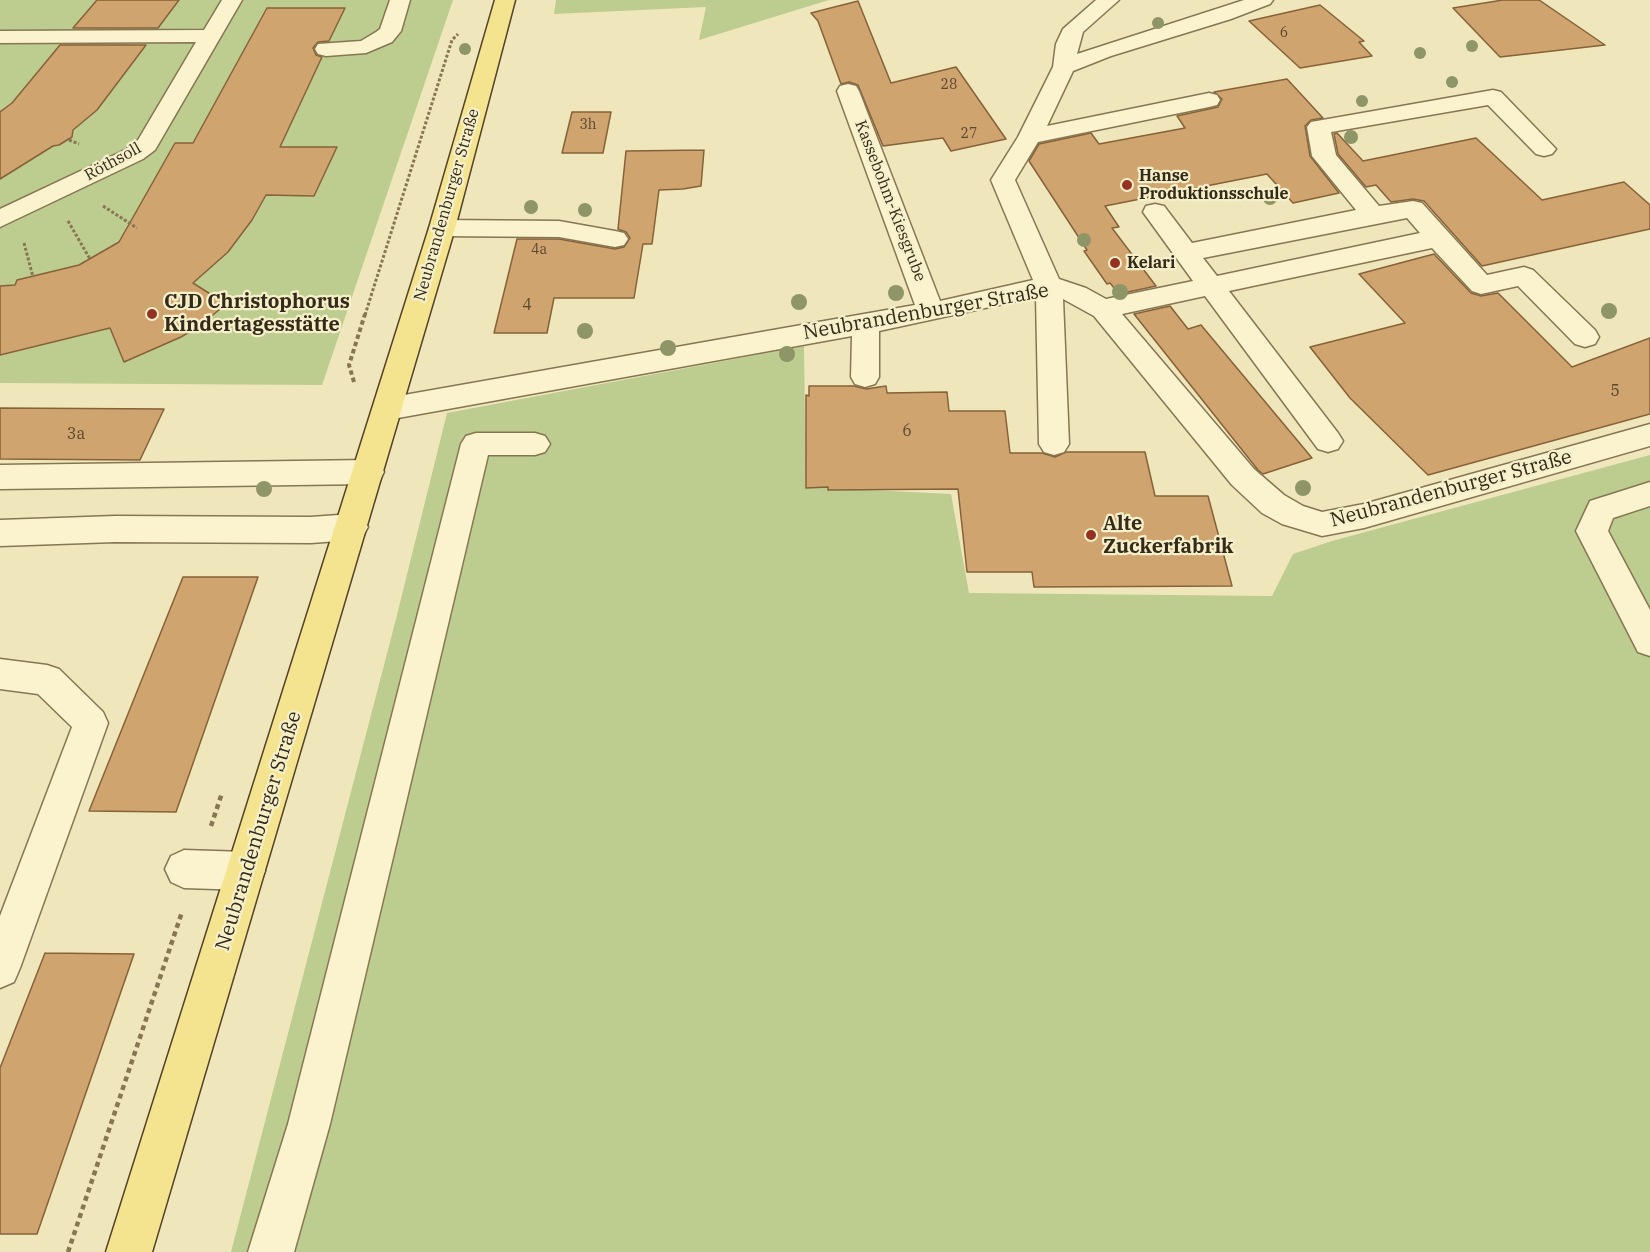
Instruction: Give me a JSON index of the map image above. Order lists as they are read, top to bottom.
{
  "streets": {
    "main road": ["Neubrandenburger Straße"],
    "street": ["Röthsoll", "Kassebohm-Kiesgrube"]
  },
  "crossings": [
    ["Kassebohm-Kiesgrube", "Neubrandenburger Straße"]
  ],
  "places": [
    "Hanse Produktionsschule",
    "Kelari",
    "CJD Christophorus Kindertagesstätte",
    "Alte Zuckerfabrik"
  ],
  "house_numbers": [
    "6",
    "28",
    "3h",
    "27",
    "4a",
    "4",
    "5",
    "6",
    "3a"
  ]
}
